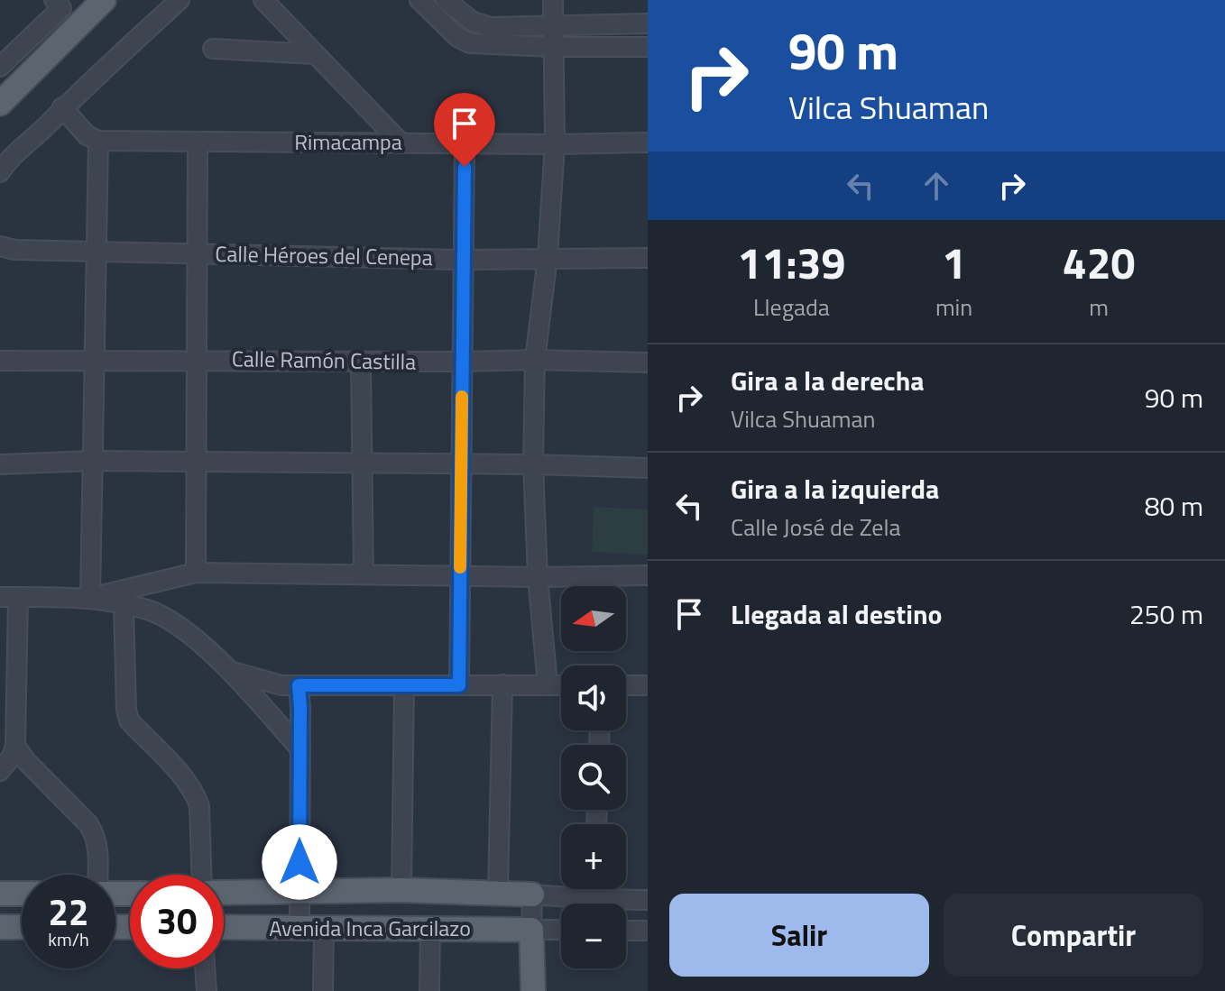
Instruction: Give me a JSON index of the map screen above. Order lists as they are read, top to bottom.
{
  "streets": {
    "main road": ["Avenida Inca Garcilazo"],
    "street": ["Rimacampa", "Calle Héroes del Cenepa", "Calle Ramón Castilla"]
  },
  "north": "left",
  "page": {
    "turn": ["90 m", "Vilca Shuaman"],
    "eta": [
      "11:39",
      "Llegada",
      "1",
      "min",
      "420",
      "m"
    ],
    "list": [
      {
        "name": "Gira a la derecha",
        "note": "Vilca Shuaman",
        "value": "90 m"
      },
      {
        "name": "Gira a la izquierda",
        "note": "Calle José de Zela",
        "value": "80 m"
      },
      {
        "name": "Llegada al destino",
        "value": "250 m"
      }
    ],
    "map_buttons": ["+", "−"],
    "speed": "22 km/h",
    "limit": "30",
    "buttons": ["Salir", "Compartir"]
  }
}
